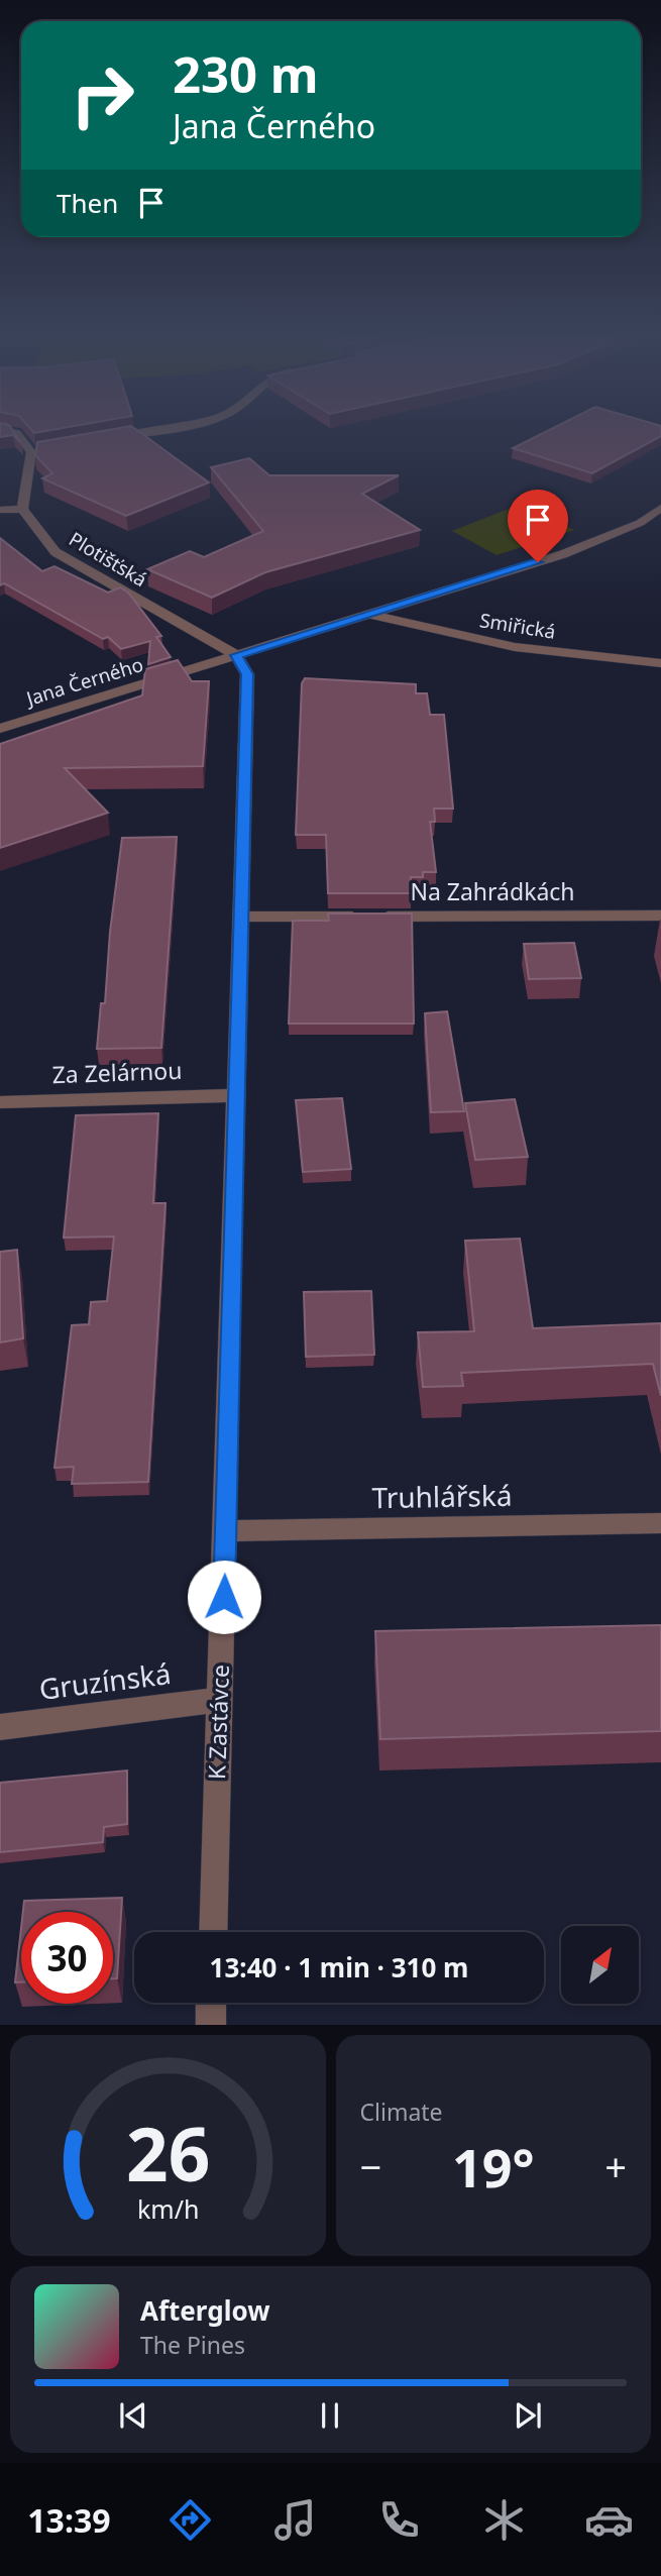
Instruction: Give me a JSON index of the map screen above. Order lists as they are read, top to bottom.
{
  "streets": {
    "street": [
      "Plotišťská",
      "Smiřická",
      "Jana Černého",
      "Na Zahrádkách",
      "Za Zelárnou",
      "Truhlářská",
      "Gruzínská",
      "K Zastávce"
    ]
  },
  "crossings": [
    ["Plotišťská", "Jana Černého"],
    ["Plotišťská", "K Zastávce"],
    ["Smiřická", "Jana Černého"],
    ["Jana Černého", "K Zastávce"],
    ["Na Zahrádkách", "K Zastávce"],
    ["Za Zelárnou", "K Zastávce"],
    ["Truhlářská", "K Zastávce"],
    ["Gruzínská", "K Zastávce"]
  ],
  "north": "top right",
  "page": {
    "turn": ["230 m", "Jana Černého"],
    "then": "Then",
    "limit": "30",
    "trip": "13:40 · 1 min · 310 m",
    "tile": "Climate",
    "heat": ["−", "19°", "+"],
    "song": ["Afterglow", "The Pines"],
    "tabs": "13:39",
    "gauge": ["26", "km/h"]
  }
}
